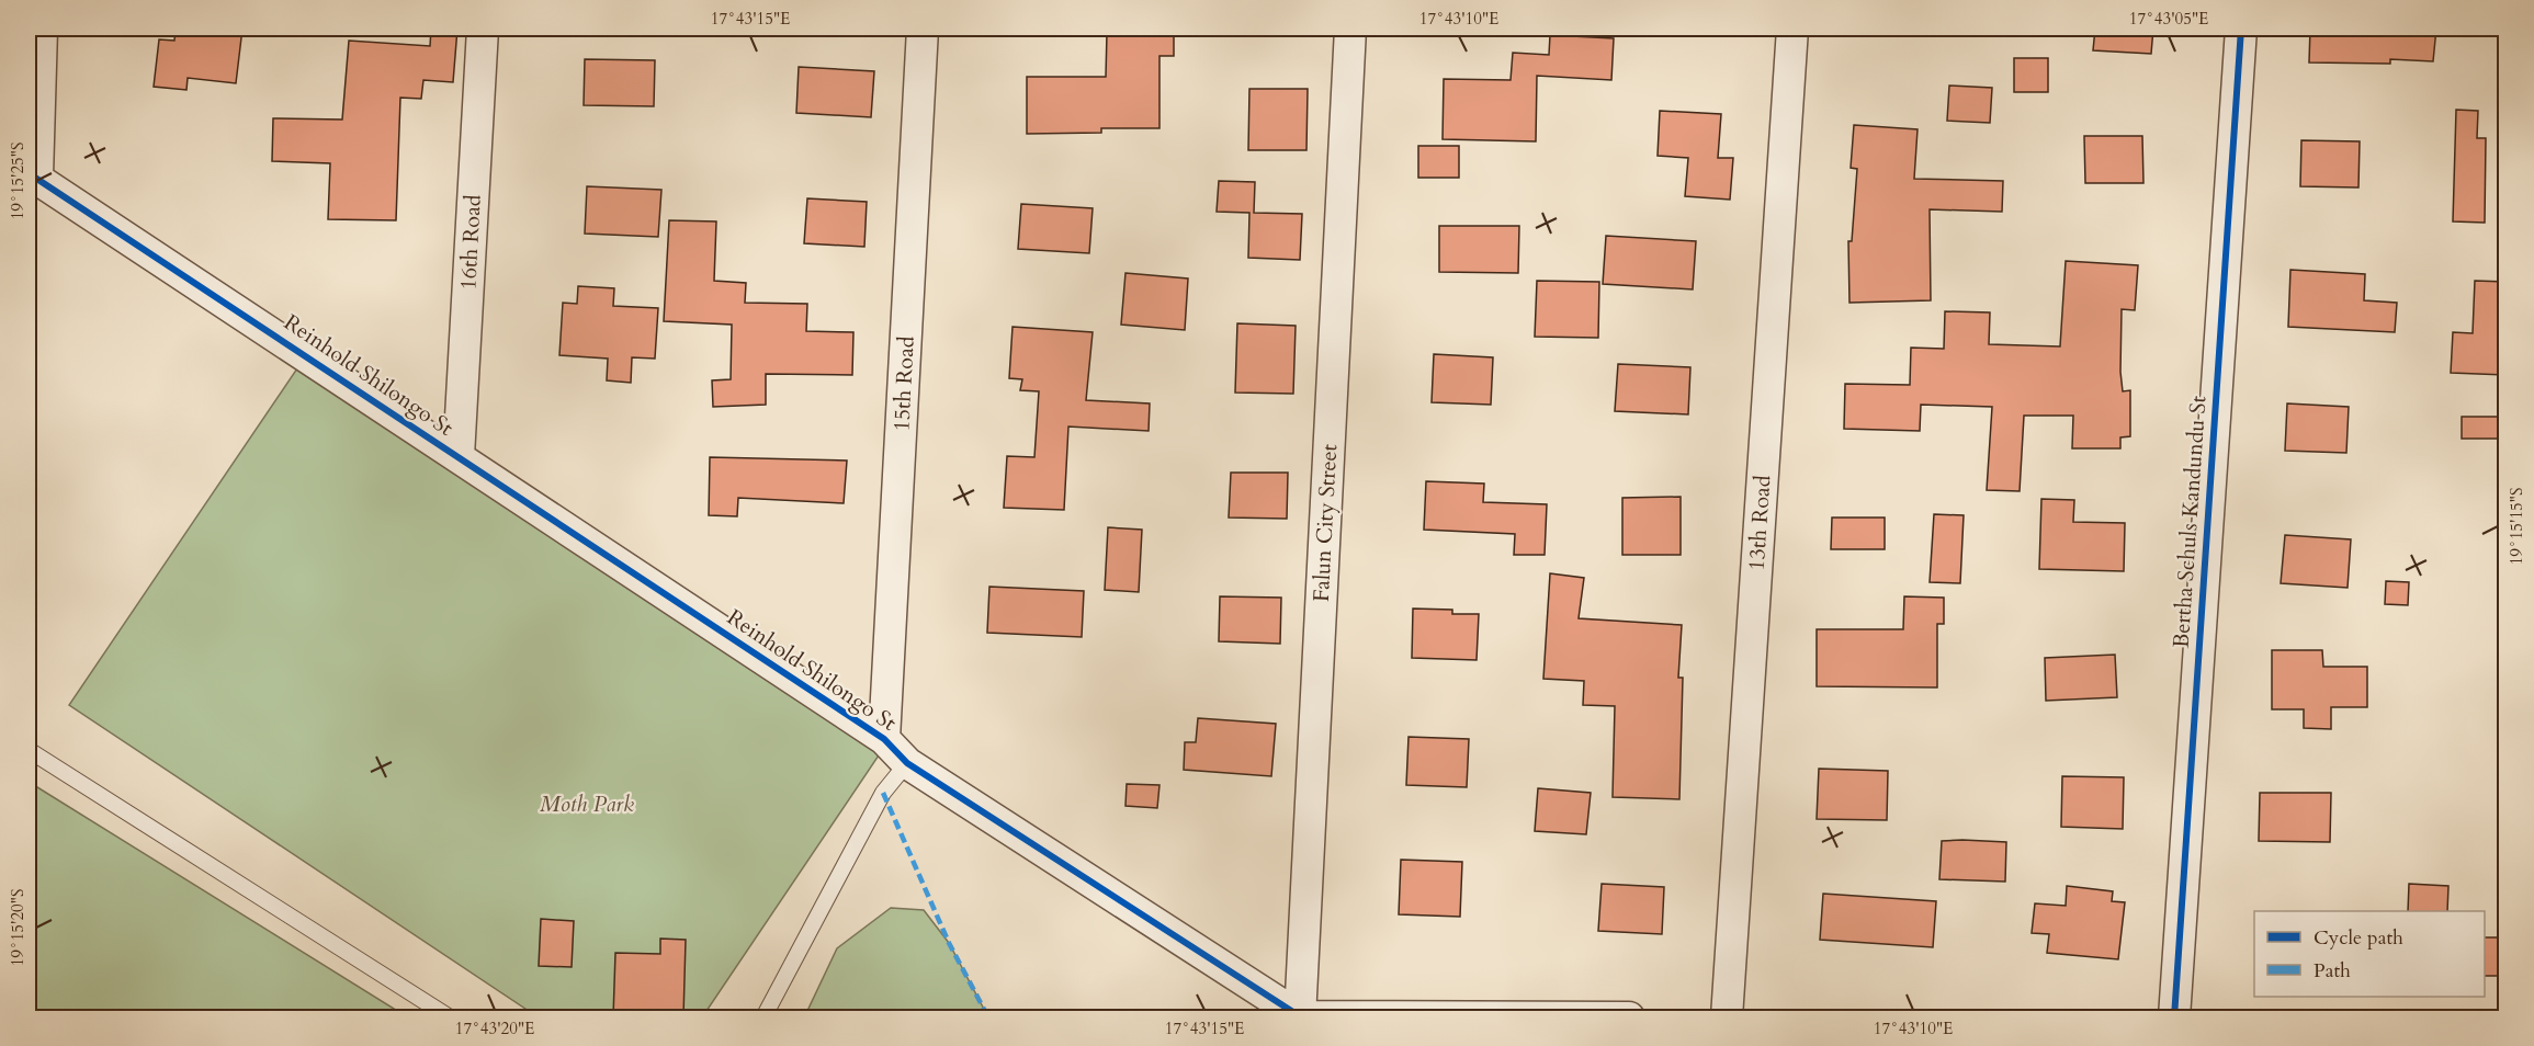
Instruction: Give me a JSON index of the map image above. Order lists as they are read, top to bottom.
{
  "streets": {
    "street": [
      "16th Road",
      "Reinhold Shilongo St",
      "15th Road",
      "Bertha Schuls Kandundu St",
      "Falun City Street",
      "13th Road"
    ]
  },
  "crossings": [
    ["16th Road", "Reinhold Shilongo St"],
    ["Reinhold Shilongo St", "15th Road"],
    ["Reinhold Shilongo St", "Falun City Street"]
  ],
  "parks": ["Moth Park"],
  "legend": ["Cycle path", "Path"],
  "coordinates": [
    "17°43'15\"E",
    "17°43'10\"E",
    "17°43'05\"E",
    "19°15'25\"S",
    "19°15'15\"S",
    "19°15'20\"S",
    "17°43'20\"E"
  ]
}
